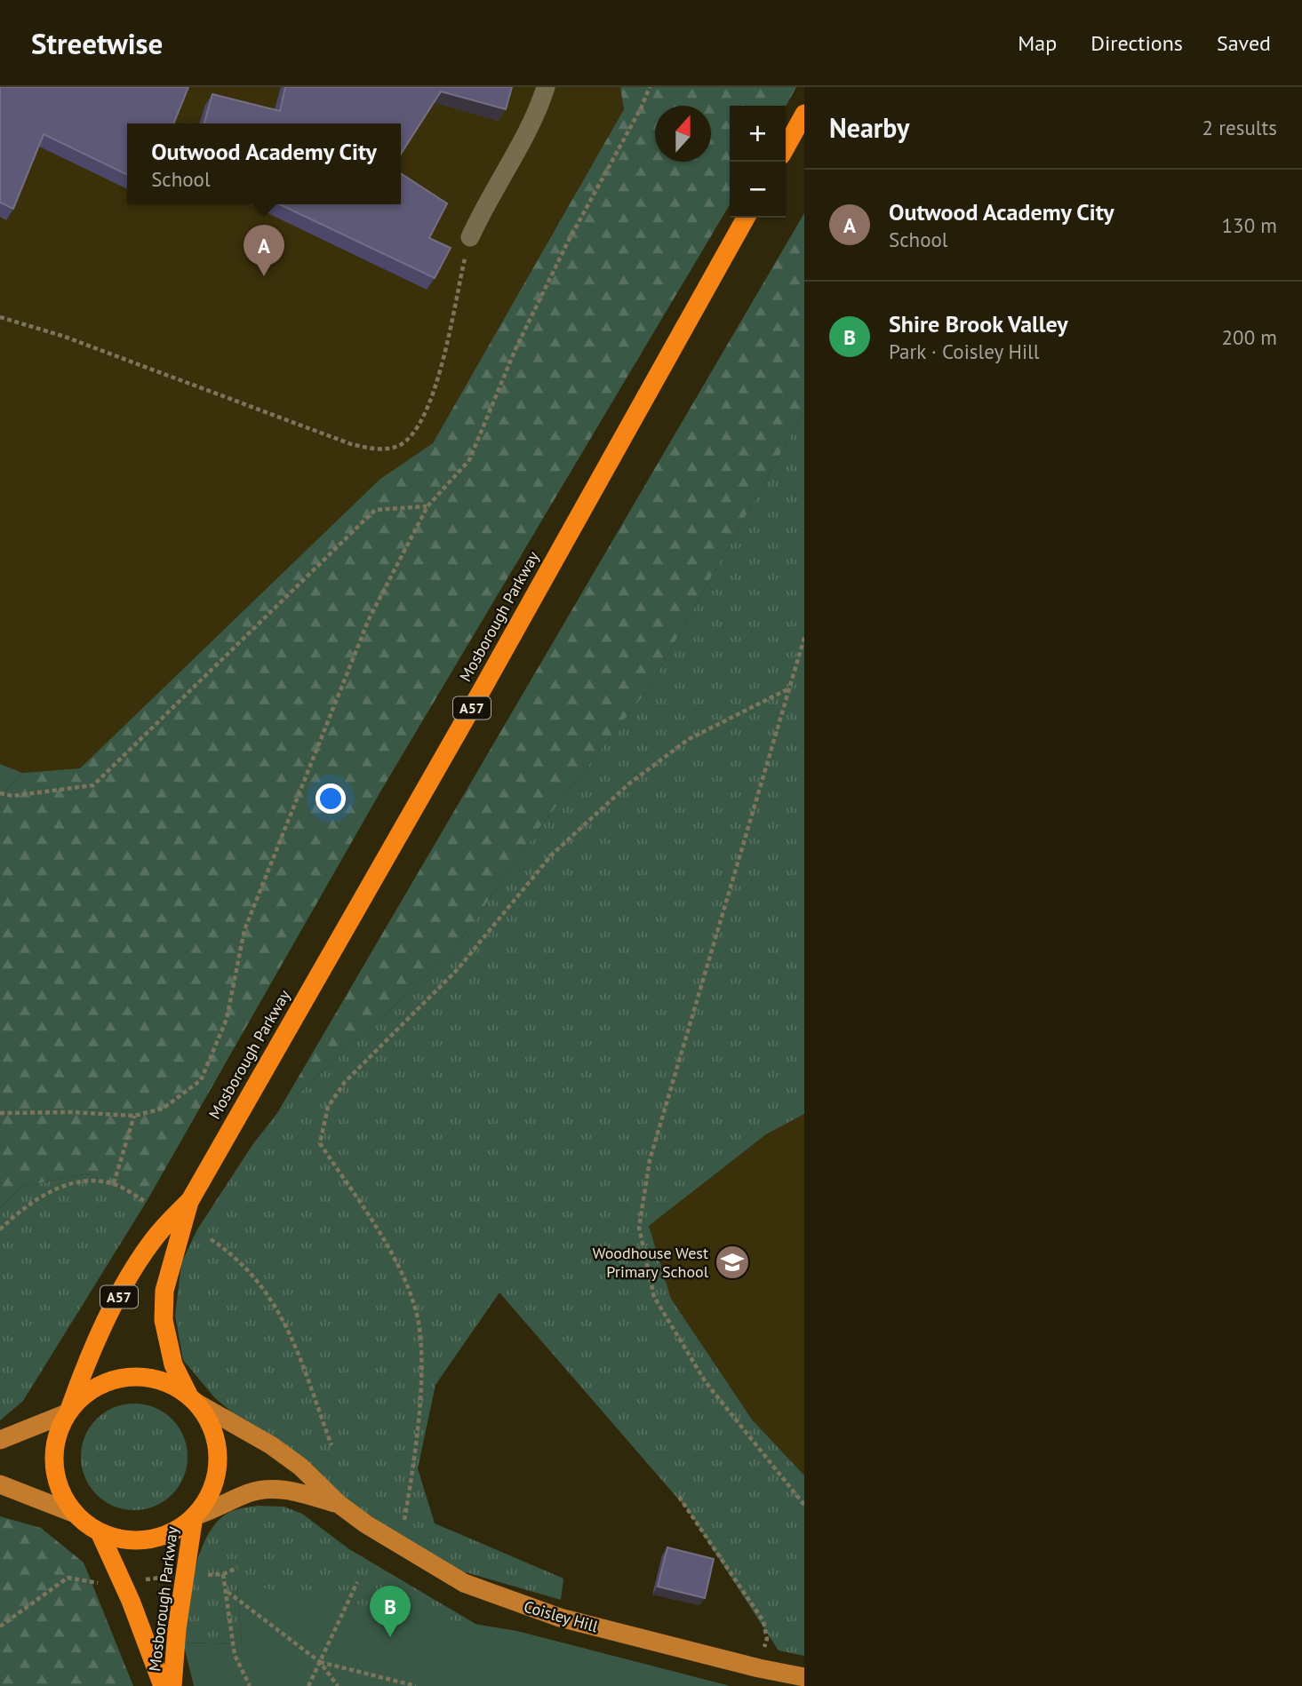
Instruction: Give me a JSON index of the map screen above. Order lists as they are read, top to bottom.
{
  "streets": {
    "highway": ["Mosborough Parkway", "A57"],
    "main road": ["Coisley Hill"]
  },
  "crossings": [
    ["Mosborough Parkway", "A57"],
    ["Mosborough Parkway", "Coisley Hill"],
    ["A57", "Coisley Hill"]
  ],
  "places": {
    "school or university": ["Woodhouse West Primary School"]
  },
  "north": "top",
  "page": {
    "header": "Streetwise",
    "nav": ["Map", "Directions", "Saved"],
    "heading": ["Nearby", "2 results"],
    "map_buttons": ["+", "−"],
    "popup": ["Outwood Academy City", "School"],
    "list": [
      {
        "mark": "A",
        "name": "Outwood Academy City",
        "note": "School",
        "value": "130 m"
      },
      {
        "mark": "B",
        "name": "Shire Brook Valley",
        "note": "Park · Coisley Hill",
        "value": "200 m"
      }
    ],
    "pins": ["A", "B"]
  }
}
